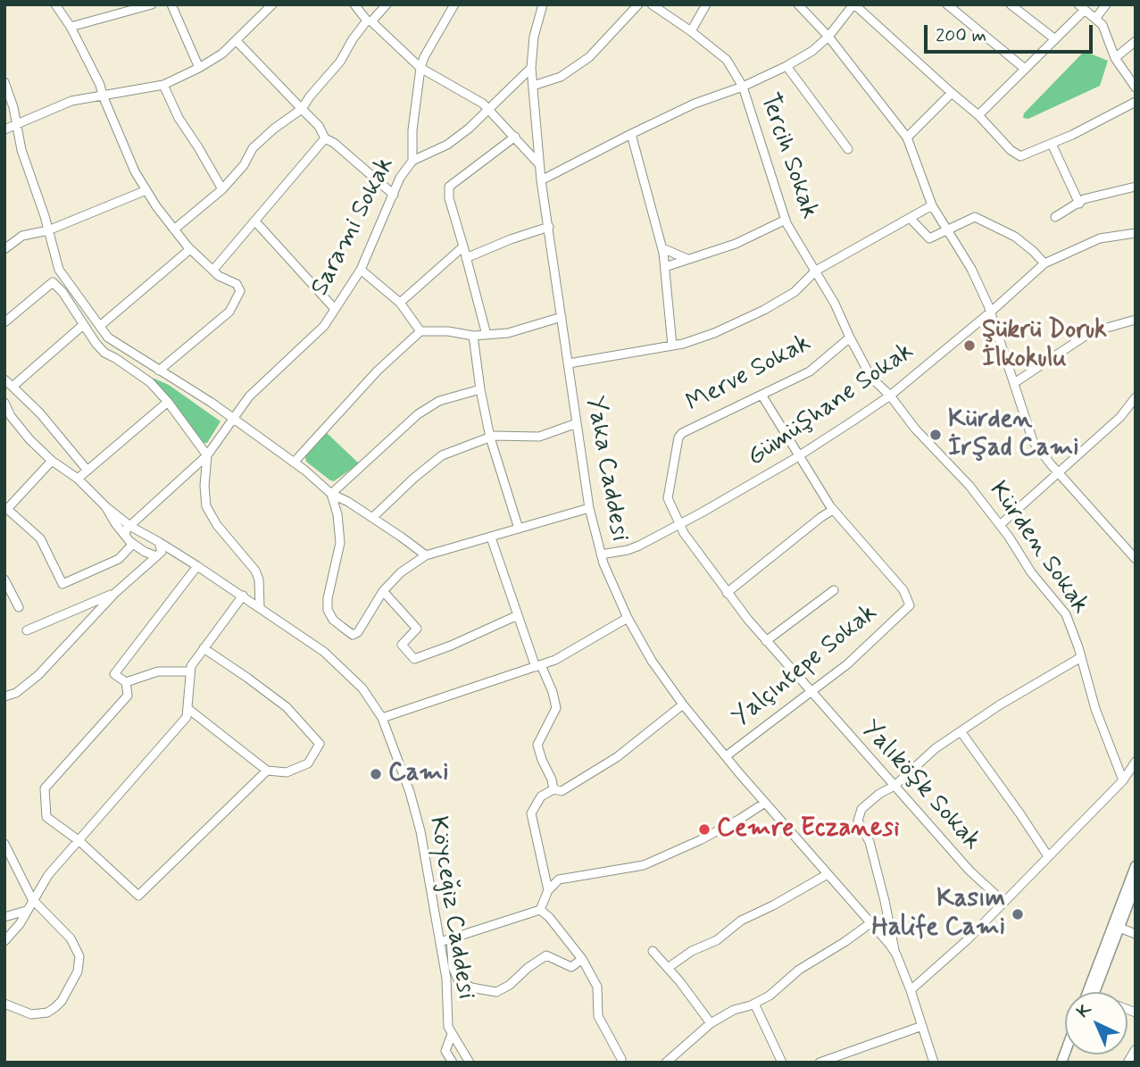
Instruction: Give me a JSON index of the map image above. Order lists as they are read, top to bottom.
{
  "streets": {
    "street": [
      "Tercih Sokak",
      "Sarami Sokak",
      "Merve Sokak",
      "Gümüşhane Sokak",
      "Yaka Caddesi",
      "Kürden Sokak",
      "Yalçıntepe Sokak",
      "Yalıköşk Sokak",
      "Köyceğiz Caddesi"
    ]
  },
  "crossings": [
    ["Tercih Sokak", "Kürden Sokak"],
    ["Sarami Sokak", "Köyceğiz Caddesi"],
    ["Merve Sokak", "Gümüşhane Sokak"],
    ["Merve Sokak", "Kürden Sokak"],
    ["Merve Sokak", "Yalıköşk Sokak"],
    ["Gümüşhane Sokak", "Yaka Caddesi"],
    ["Gümüşhane Sokak", "Kürden Sokak"],
    ["Gümüşhane Sokak", "Yalıköşk Sokak"],
    ["Yaka Caddesi", "Yalçıntepe Sokak"],
    ["Yalçıntepe Sokak", "Yalıköşk Sokak"]
  ],
  "places": [
    "Şükrü Doruk İlkokulu",
    "Kürden İrşad Cami",
    "Cami",
    "Cemre Eczanesi",
    "Kasım Halife Cami"
  ],
  "scale_bar": "200 m",
  "north": "top left"
}
